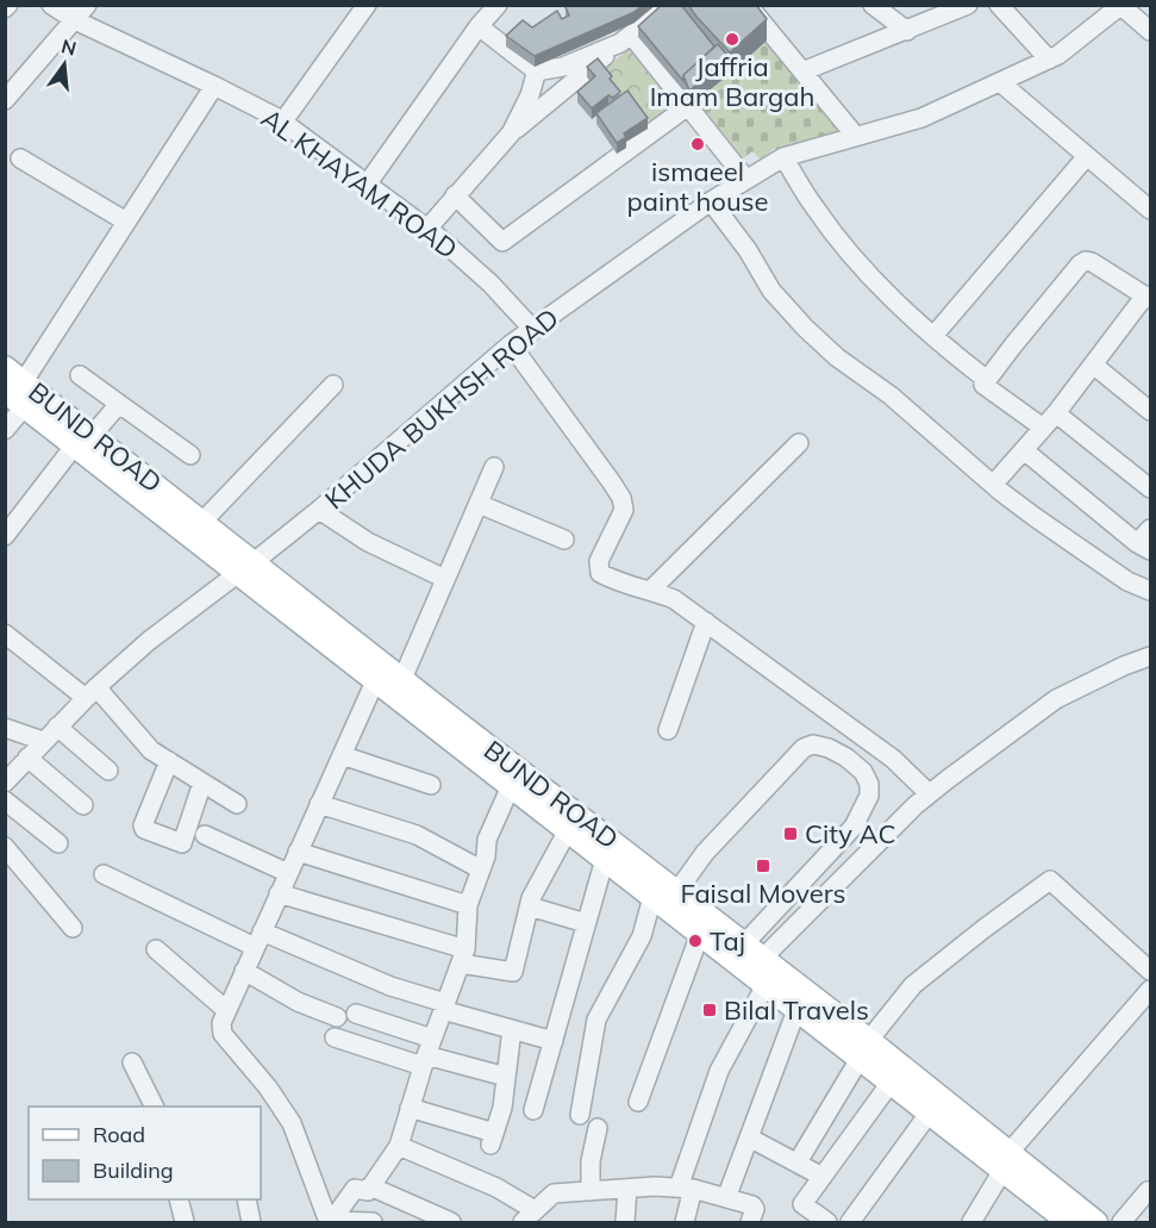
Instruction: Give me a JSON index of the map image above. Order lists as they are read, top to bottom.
{
  "streets": {
    "main road": ["BUND ROAD"],
    "street": ["AL KHAYAM ROAD", "KHUDA BUKHSH ROAD"]
  },
  "crossings": [
    ["AL KHAYAM ROAD", "KHUDA BUKHSH ROAD"],
    ["KHUDA BUKHSH ROAD", "BUND ROAD"]
  ],
  "places": {
    "other": ["Jaffria Imam Bargah", "ismaeel paint house", "Taj"],
    "transit": ["City AC", "Faisal Movers", "Bilal Travels"]
  },
  "legend": ["Road", "Building"],
  "north": "top"
}
